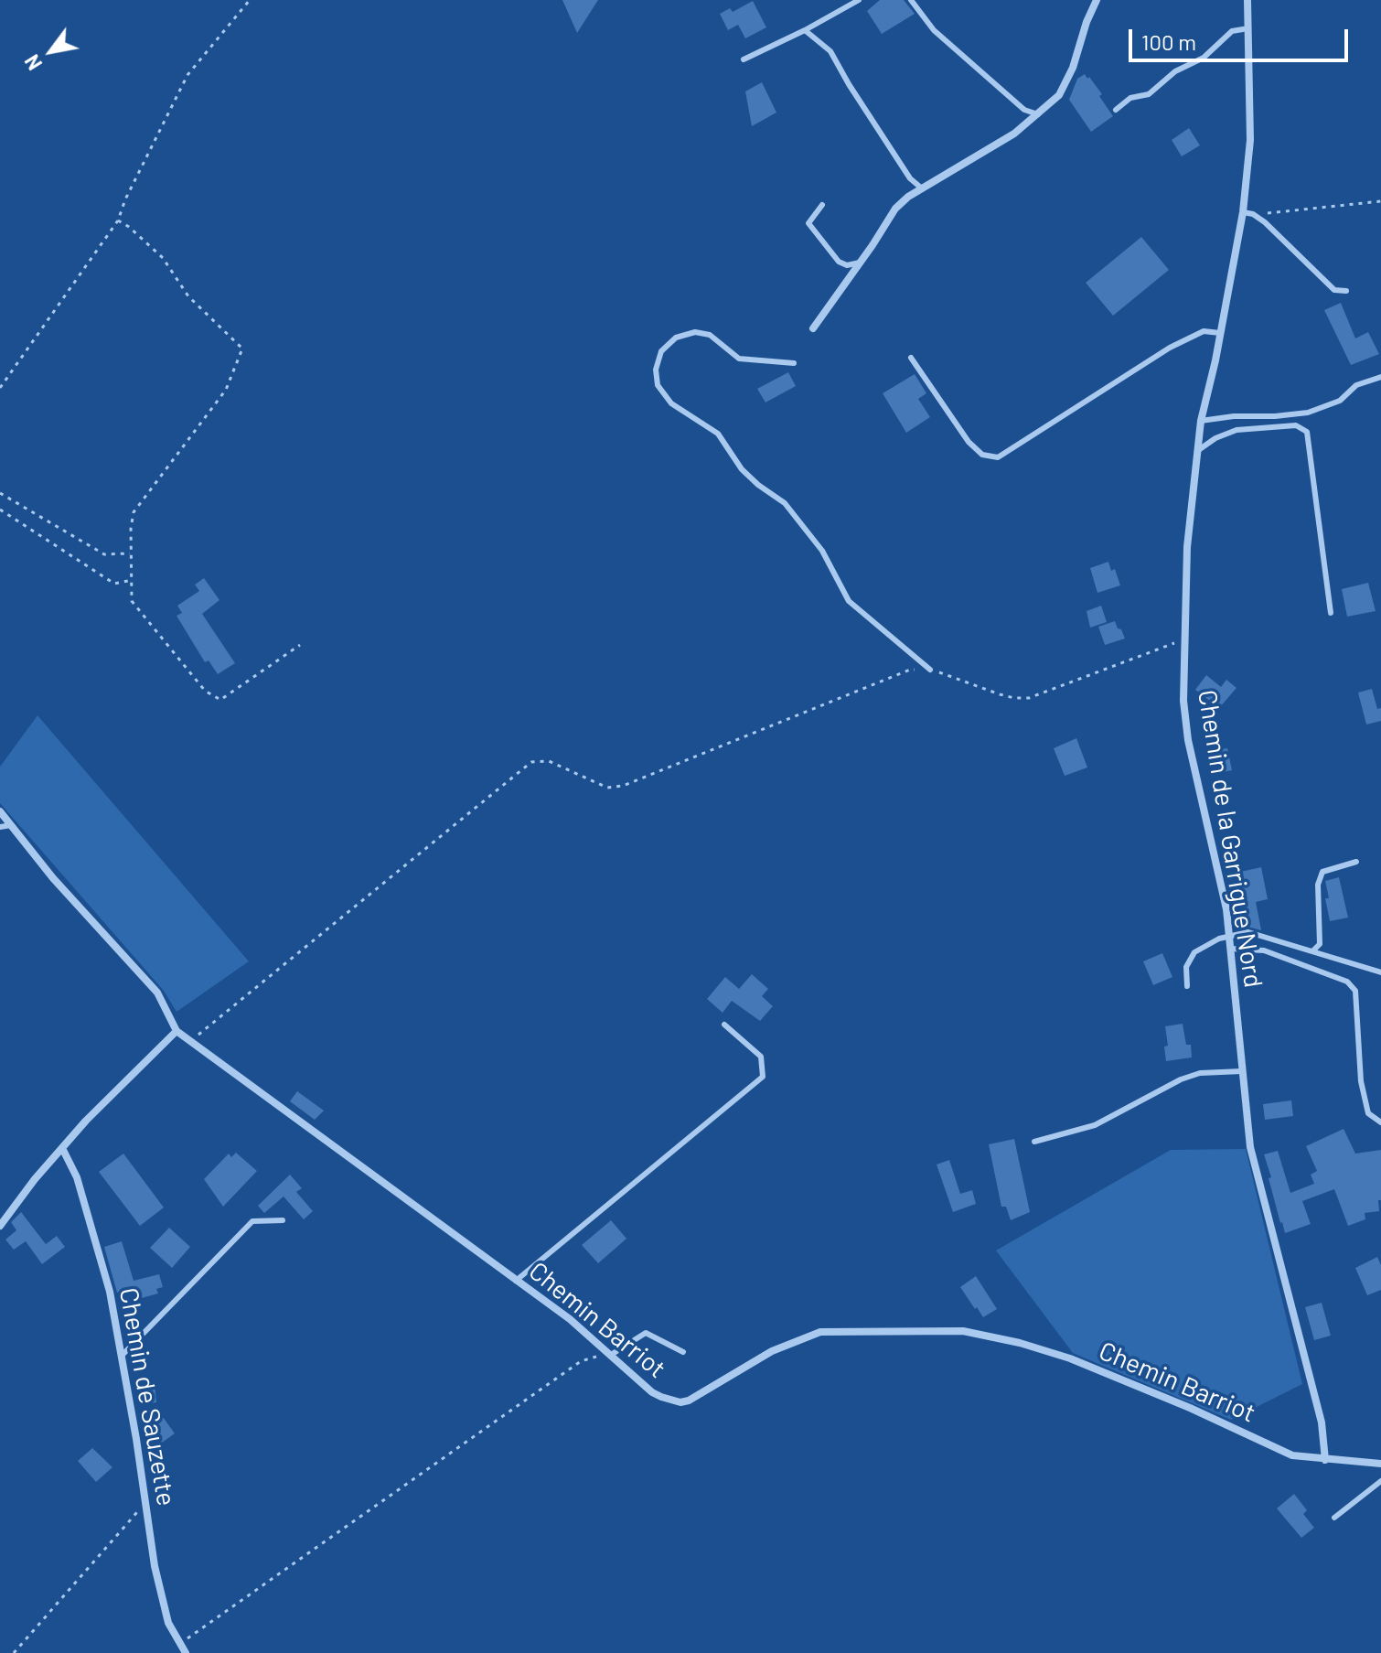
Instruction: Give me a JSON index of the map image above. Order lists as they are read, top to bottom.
{
  "streets": {
    "street": ["Chemin de la Garrigue Nord", "Chemin Barriot", "Chemin de Sauzette"]
  },
  "crossings": [
    ["Chemin de la Garrigue Nord", "Chemin Barriot"]
  ],
  "scale_bar": "100 m",
  "north": "bottom left"
}
